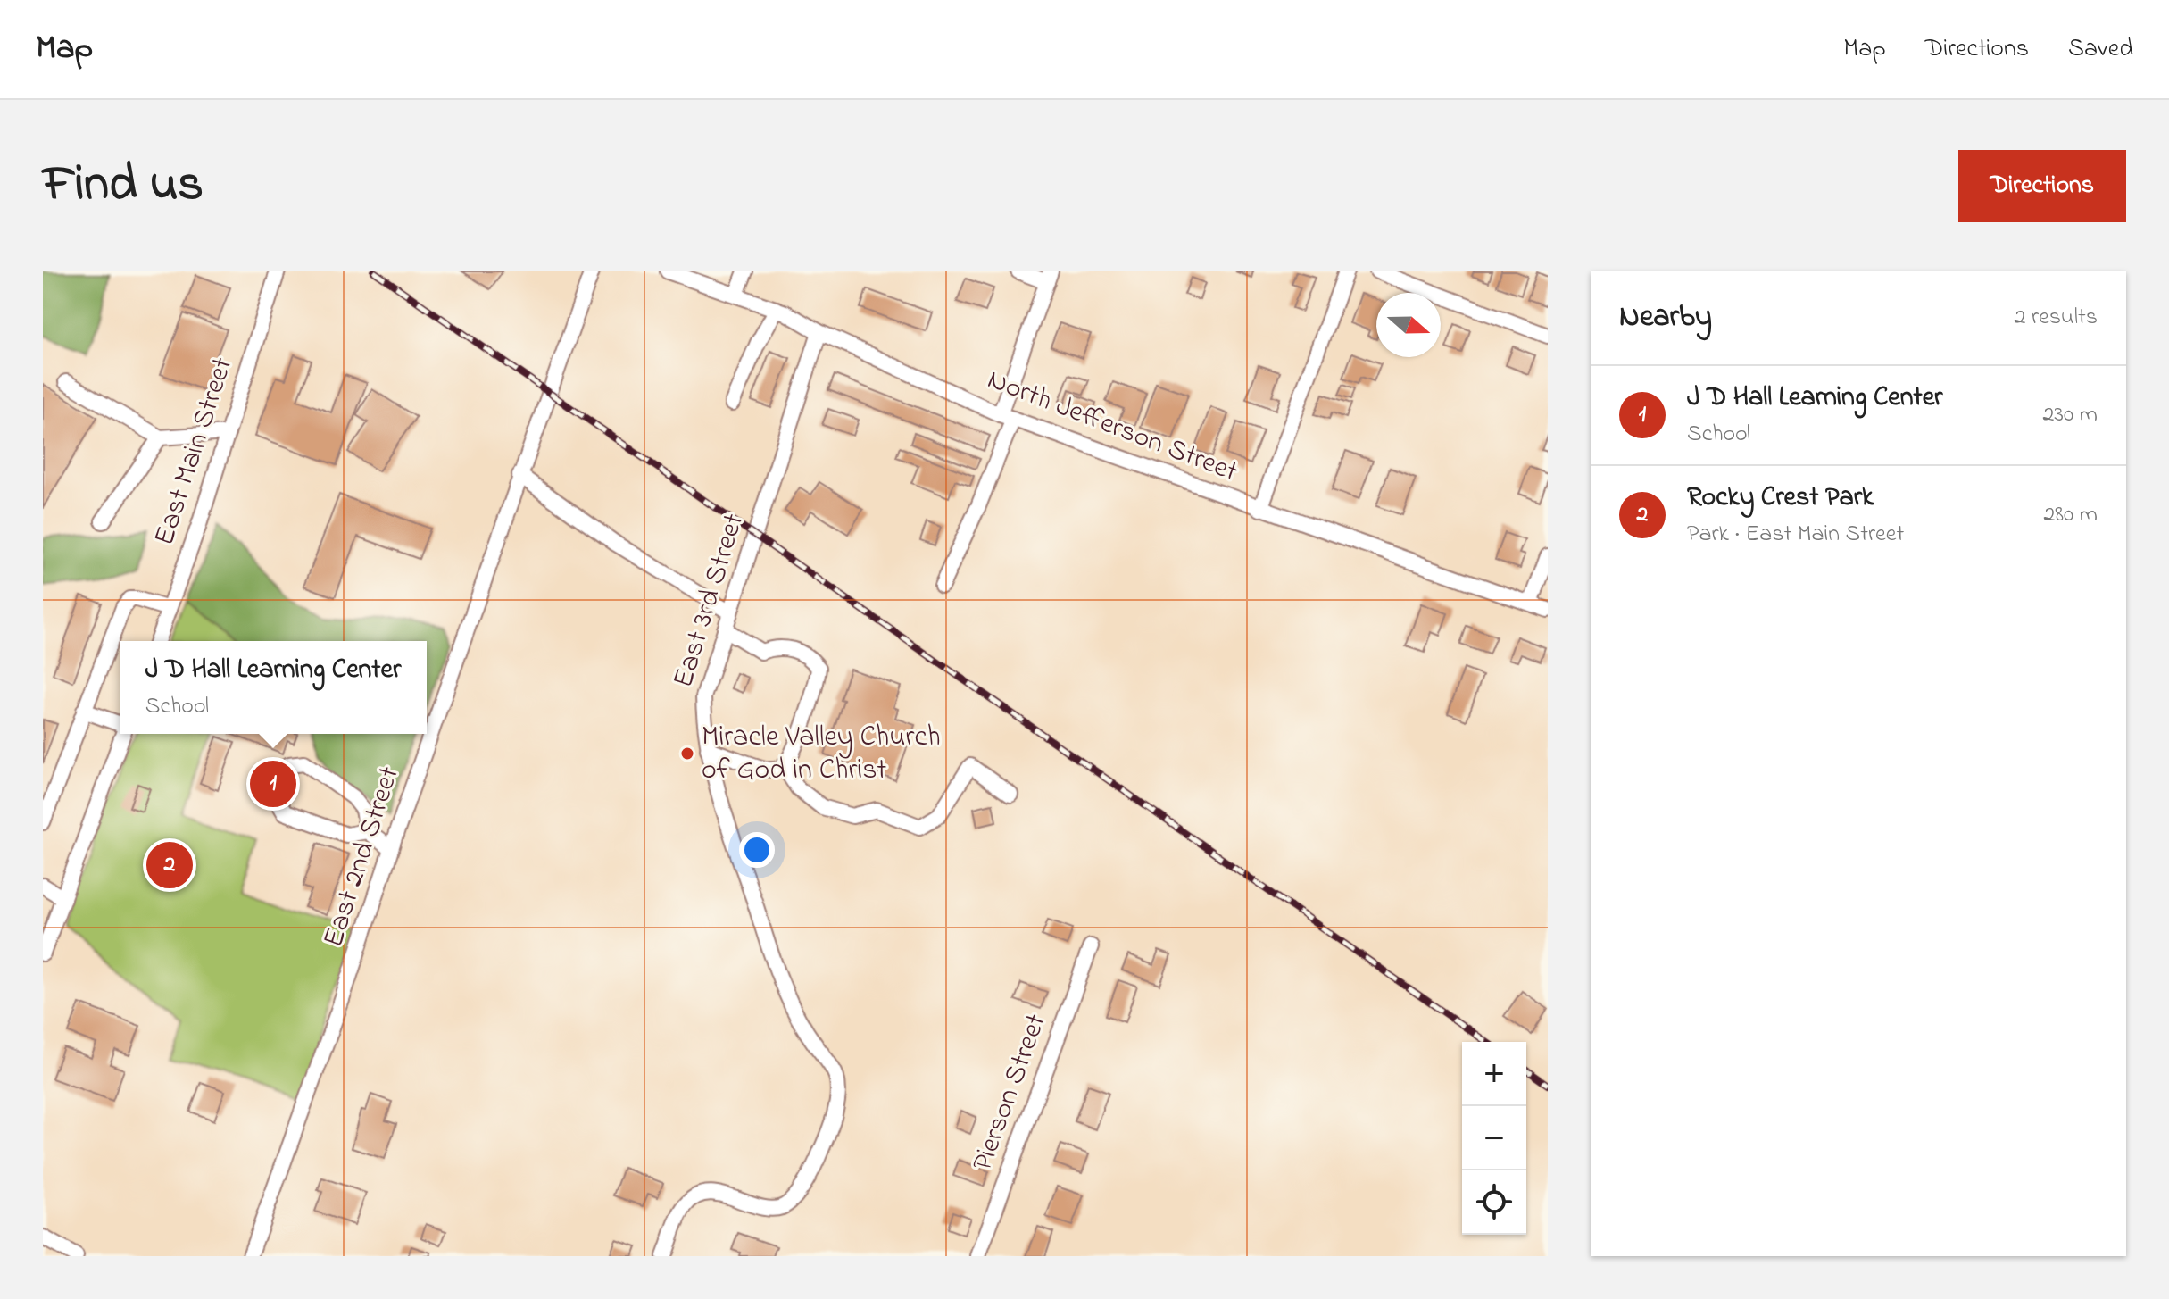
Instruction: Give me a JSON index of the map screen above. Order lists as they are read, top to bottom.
{
  "streets": {
    "street": [
      "North Jefferson Street",
      "East Main Street",
      "East 3rd Street",
      "East 2nd Street",
      "Pierson Street"
    ]
  },
  "crossings": [
    ["North Jefferson Street", "East 3rd Street"]
  ],
  "places": ["Miracle Valley Church of God in Christ"],
  "north": "right",
  "page": {
    "header": "Map",
    "nav": ["Map", "Directions", "Saved"],
    "title": "Find us",
    "buttons": "Directions",
    "heading": ["Nearby", "2 results"],
    "list": [
      {
        "mark": "1",
        "name": "J D Hall Learning Center",
        "note": "School",
        "value": "230 m"
      },
      {
        "mark": "2",
        "name": "Rocky Crest Park",
        "note": "Park · East Main Street",
        "value": "280 m"
      }
    ],
    "popup": ["J D Hall Learning Center", "School"],
    "pins": ["1", "2"],
    "map_buttons": ["+", "−"]
  }
}
